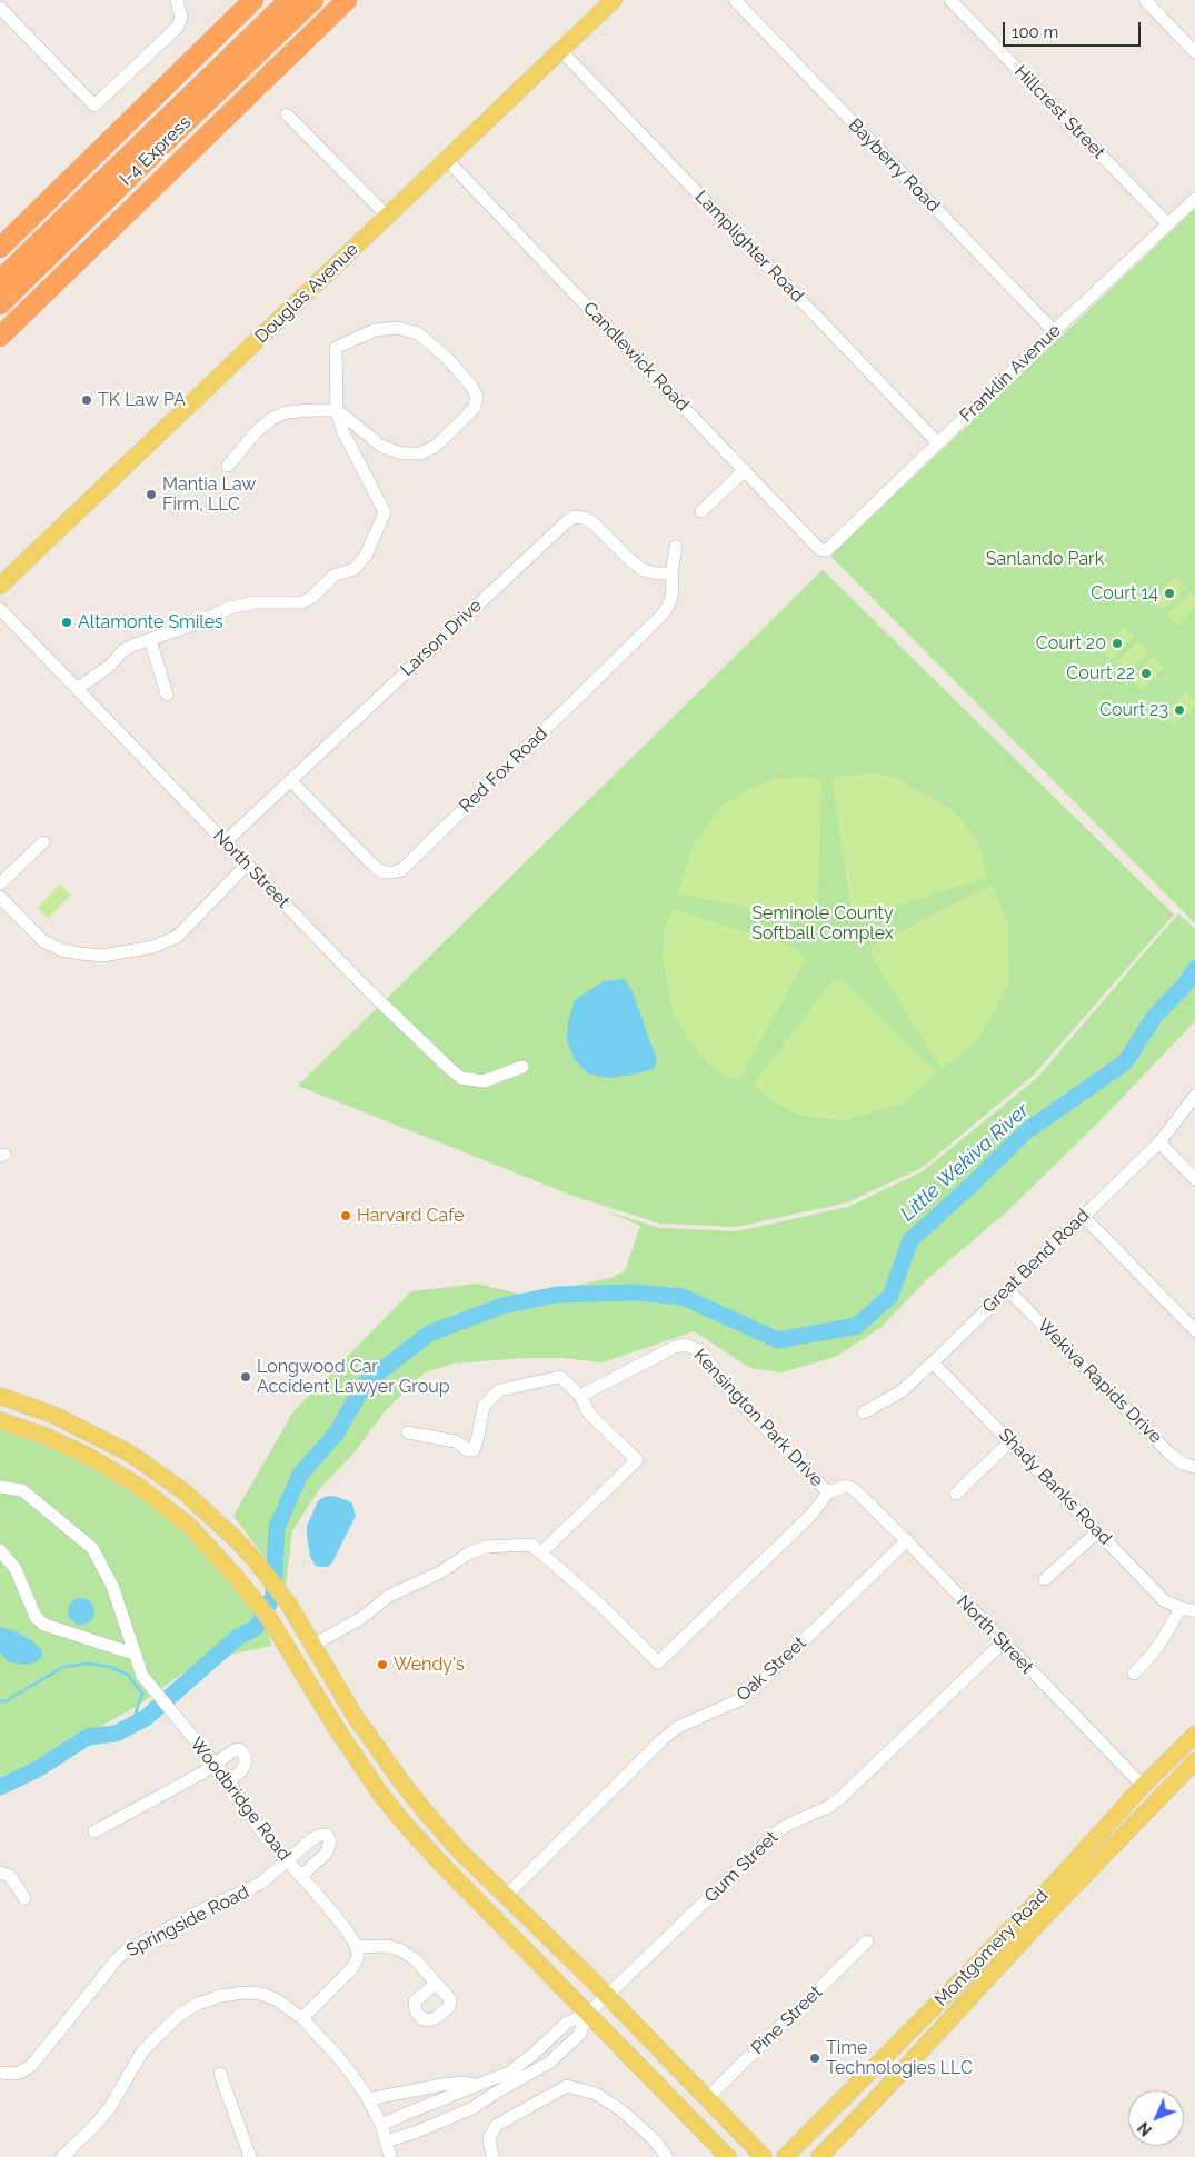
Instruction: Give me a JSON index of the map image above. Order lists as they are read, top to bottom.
{
  "streets": {
    "highway": ["I-4 Express"],
    "main road": ["Douglas Avenue", "Montgomery Road"],
    "street": [
      "Hillcrest Street",
      "Bayberry Road",
      "Lamplighter Road",
      "Candlewick Road",
      "Franklin Avenue",
      "Larson Drive",
      "Red Fox Road",
      "North Street",
      "Great Bend Road",
      "Wekiva Rapids Drive",
      "Kensington Park Drive",
      "Shady Banks Road",
      "Oak Street",
      "Woodbridge Road",
      "Gum Street",
      "Springside Road",
      "Pine Street"
    ]
  },
  "crossings": [
    ["Hillcrest Street", "Franklin Avenue"],
    ["Bayberry Road", "Franklin Avenue"],
    ["Lamplighter Road", "Douglas Avenue"],
    ["Lamplighter Road", "Franklin Avenue"],
    ["Douglas Avenue", "Candlewick Road"],
    ["Candlewick Road", "Franklin Avenue"],
    ["Larson Drive", "Red Fox Road"],
    ["Larson Drive", "North Street"],
    ["North Street", "Kensington Park Drive"],
    ["North Street", "Oak Street"],
    ["North Street", "Gum Street"],
    ["North Street", "Montgomery Road"],
    ["Great Bend Road", "Wekiva Rapids Drive"],
    ["Great Bend Road", "Shady Banks Road"],
    ["Woodbridge Road", "Springside Road"]
  ],
  "water": ["Little Wekiva River"],
  "parks": ["Sanlando Park", "Seminole County Softball Complex"],
  "places": [
    "TK Law PA",
    "Mantia Law Firm, LLC",
    "Court 14",
    "Altamonte Smiles",
    "Court 20",
    "Court 22",
    "Court 23",
    "Harvard Cafe",
    "Longwood Car Accident Lawyer Group",
    "Wendy's",
    "Time Technologies LLC"
  ],
  "scale_bar": "100 m",
  "north": "bottom left"
}
